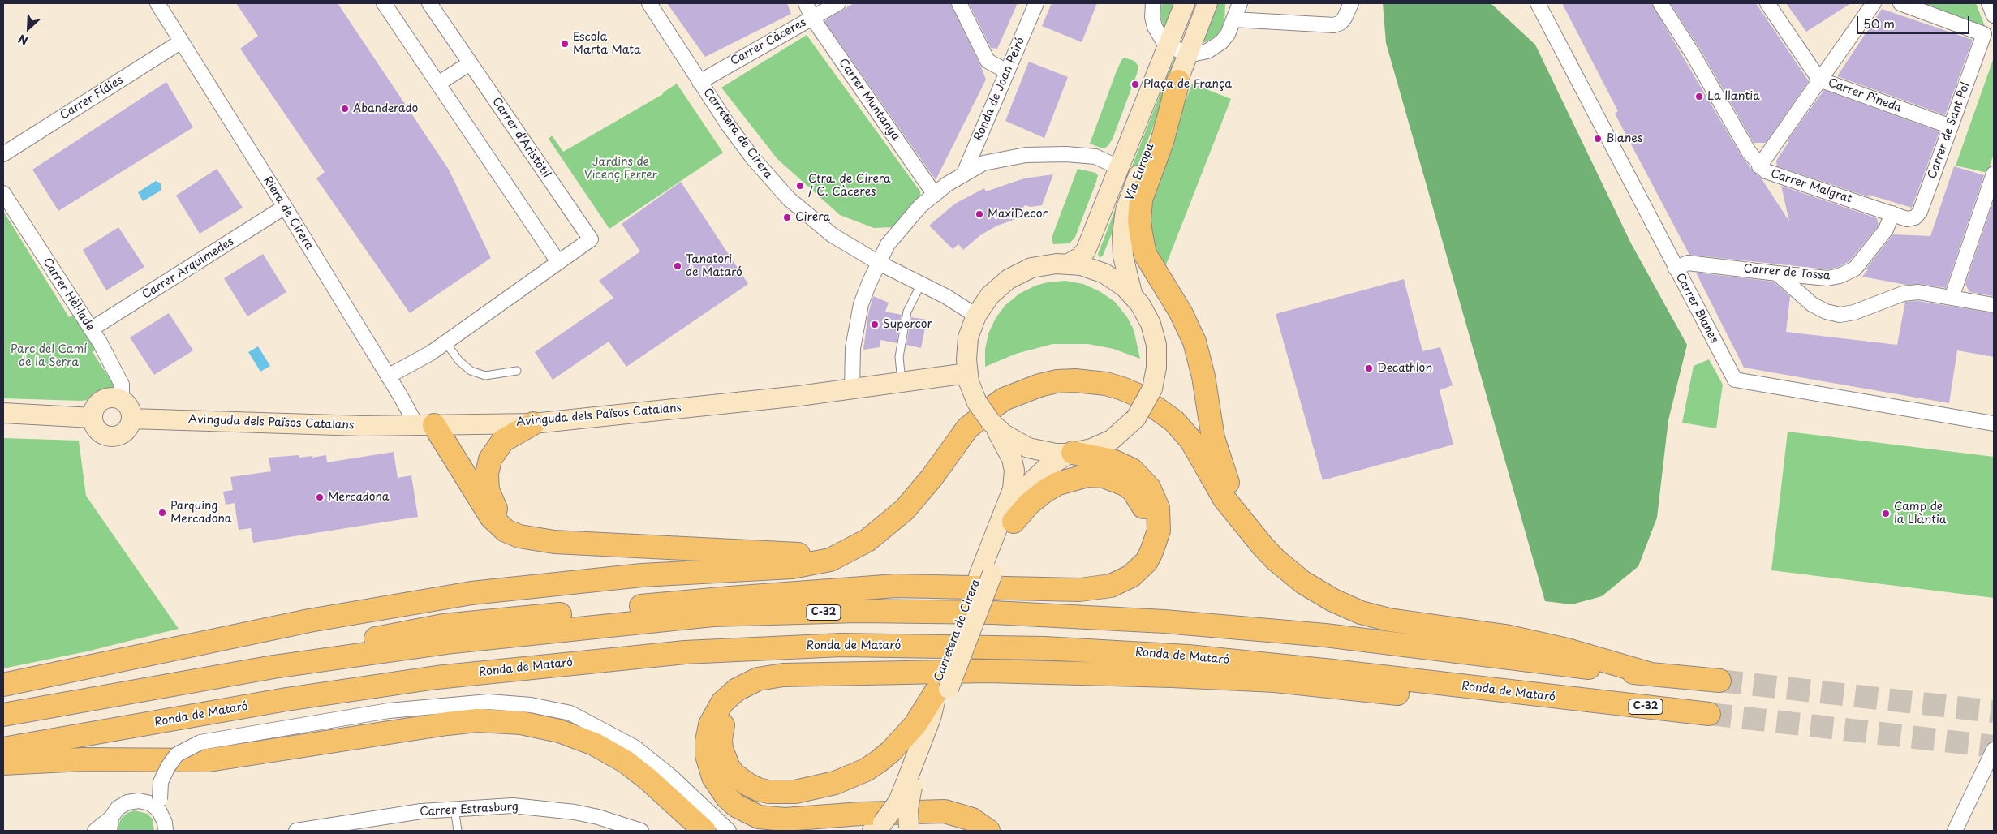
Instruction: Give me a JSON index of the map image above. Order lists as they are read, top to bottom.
{
  "streets": {
    "highway": ["C-32", "Ronda de Mataró"],
    "street": [
      "Carrer Càceres",
      "Ronda de Joan Peiró",
      "Carrer Pineda",
      "Carrer Fídies",
      "Carrer Muntanya",
      "Carrer de Sant Pol",
      "Carretera de Cirera",
      "Carrer d'Aristòtil",
      "Via Europa",
      "Carrer Malgrat",
      "Riera de Cirera",
      "Carrer Arquímedes",
      "Carrer de Tossa",
      "Carrer Hèl·lade",
      "Carrer Blanes",
      "Avinguda dels Països Catalans",
      "Carrer Estrasburg"
    ]
  },
  "crossings": [
    ["Carrer Càceres", "Carrer Muntanya"],
    ["Carrer Càceres", "Carretera de Cirera"],
    ["Carrer Pineda", "Carrer de Sant Pol"],
    ["Carrer Fídies", "Riera de Cirera"],
    ["Carrer de Sant Pol", "Carrer Malgrat"],
    ["Carrer d'Aristòtil", "Riera de Cirera"],
    ["Carrer Malgrat", "Carrer de Tossa"],
    ["Riera de Cirera", "Carrer Arquímedes"],
    ["Riera de Cirera", "Avinguda dels Països Catalans"],
    ["Carrer Arquímedes", "Carrer Hèl·lade"],
    ["Carrer de Tossa", "Carrer Blanes"],
    ["Carrer Hèl·lade", "Avinguda dels Països Catalans"]
  ],
  "parks": ["Jardins de Vicenç Ferrer", "Parc del Camí de la Serra"],
  "places": [
    "Escola Marta Mata",
    "Plaça de França",
    "La llantia",
    "Abanderado",
    "Blanes",
    "Ctra. de Cirera / C. Càceres",
    "MaxiDecor",
    "Cirera",
    "Tanatori de Mataró",
    "Supercor",
    "Decathlon",
    "Mercadona",
    "Parquing Mercadona",
    "Camp de la Llàntia"
  ],
  "scale_bar": "50 m",
  "north": "bottom left"
}
